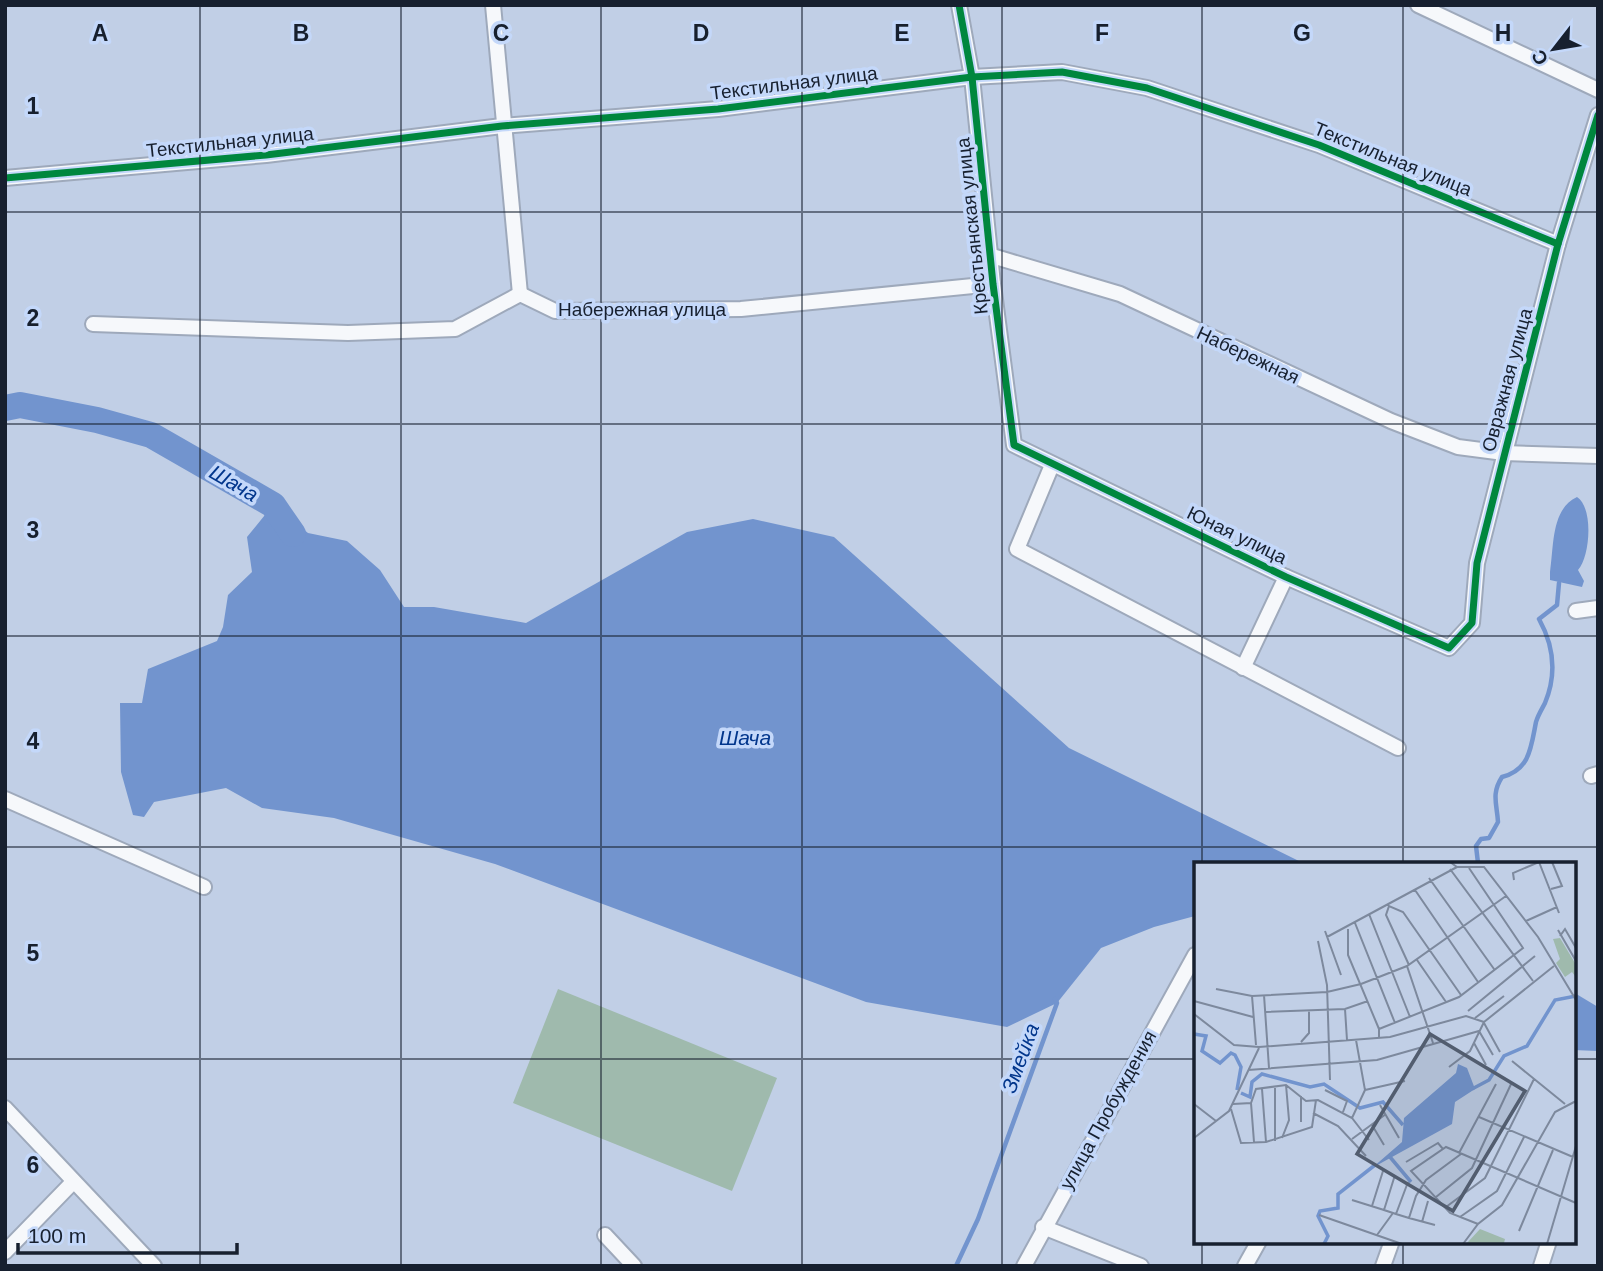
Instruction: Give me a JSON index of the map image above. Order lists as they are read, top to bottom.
{
  "streets": {
    "street": [
      "Текстильная улица",
      "Крестьянская улица",
      "Набережная улица",
      "Набережная",
      "Овражная улица",
      "Юная улица",
      "улица Пробуждения"
    ]
  },
  "crossings": [
    ["Текстильная улица", "Крестьянская улица"],
    ["Текстильная улица", "Овражная улица"],
    ["Крестьянская улица", "Набережная улица"],
    ["Крестьянская улица", "Набережная"],
    ["Крестьянская улица", "Юная улица"],
    ["Набережная", "Овражная улица"],
    ["Овражная улица", "Юная улица"]
  ],
  "water": ["Шача", "Змейка"],
  "scale_bar": "100 m",
  "north": "bottom left",
  "grid": {
    "columns": [
      "A",
      "B",
      "C",
      "D",
      "E",
      "F",
      "G",
      "H"
    ],
    "rows": [
      "1",
      "2",
      "3",
      "4",
      "5",
      "6"
    ]
  }
}
